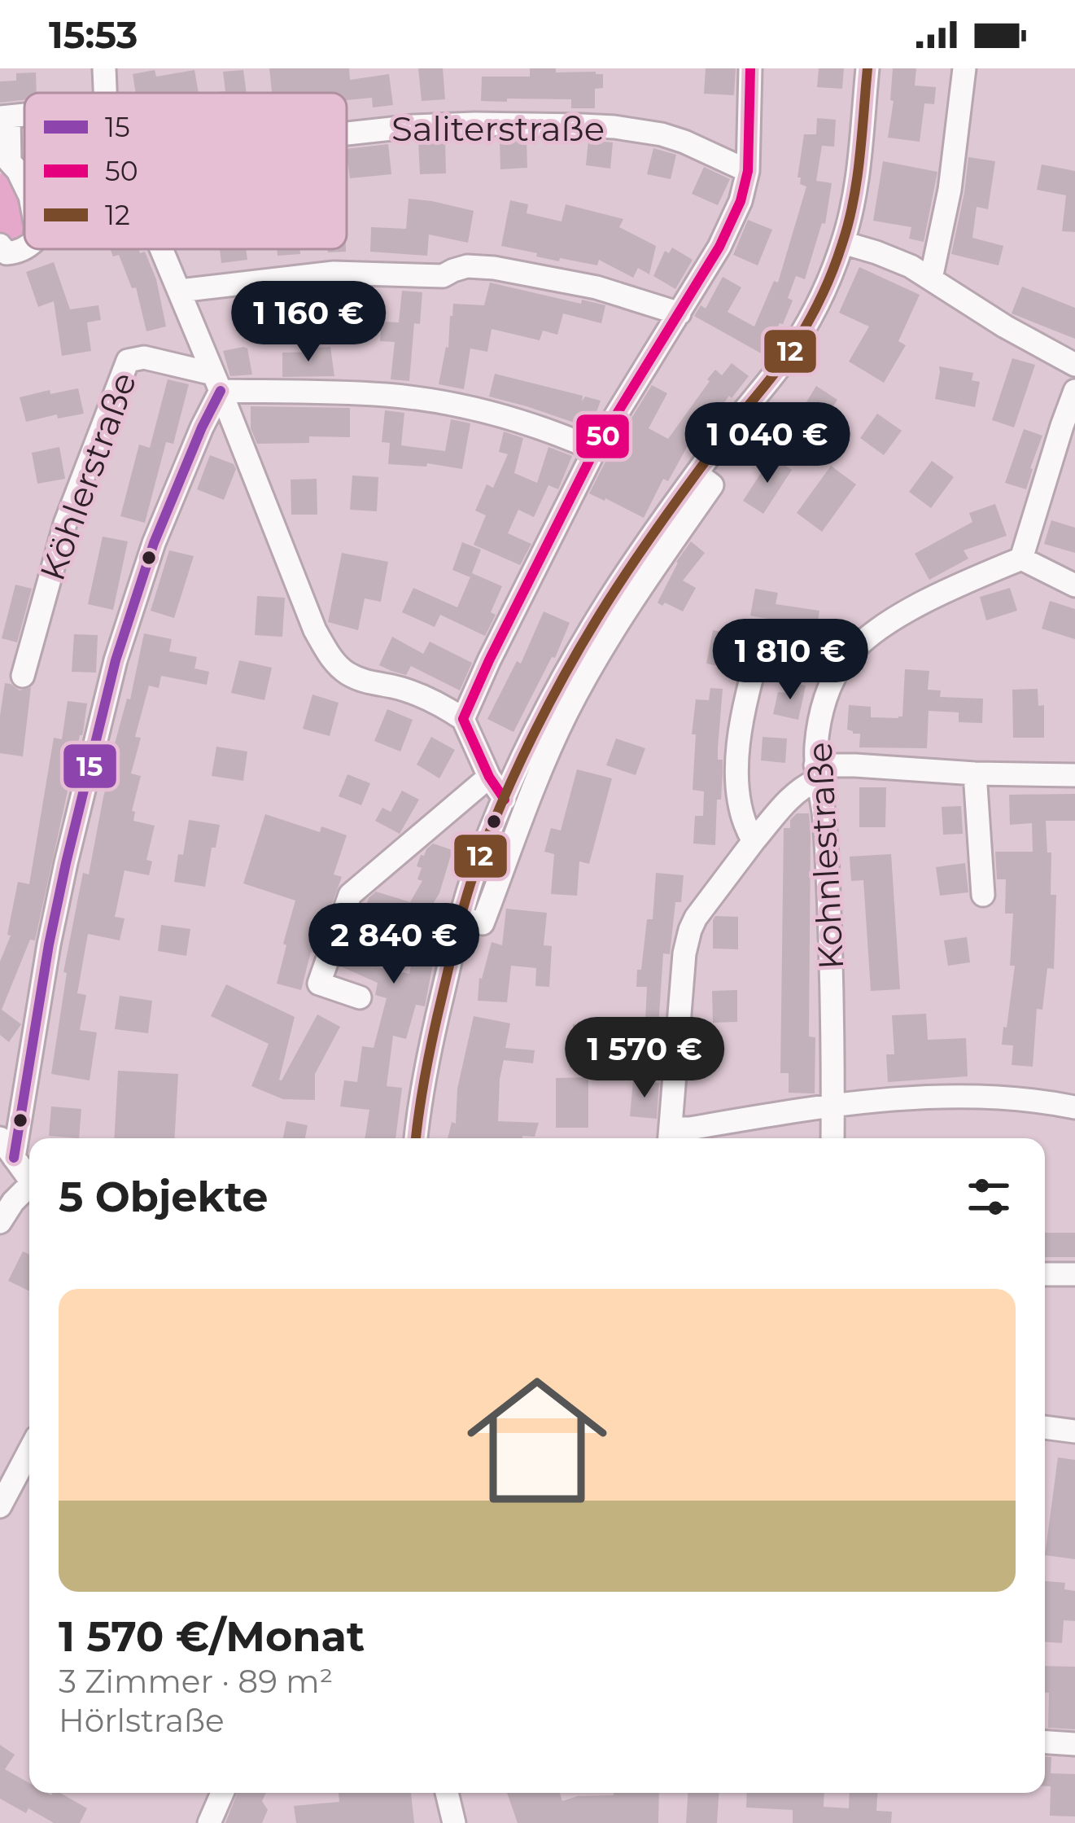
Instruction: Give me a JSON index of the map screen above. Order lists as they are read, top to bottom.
{
  "streets": {
    "street": ["Saliterstraße", "Köhlerstraße", "Kohnlestraße"]
  },
  "lines": ["transit line 50", "transit line 12", "transit line 15"],
  "legend": ["15", "50", "12"],
  "page": {
    "status": "15:53",
    "price": [
      "1 160 €",
      "1 040 €",
      "1 810 €",
      "2 840 €",
      "1 570 €"
    ],
    "heading": "5 Objekte",
    "list": [
      {
        "name": "1 570 €/Monat",
        "note": "3 Zimmer · 89 m² · Hörlstraße"
      }
    ]
  }
}
